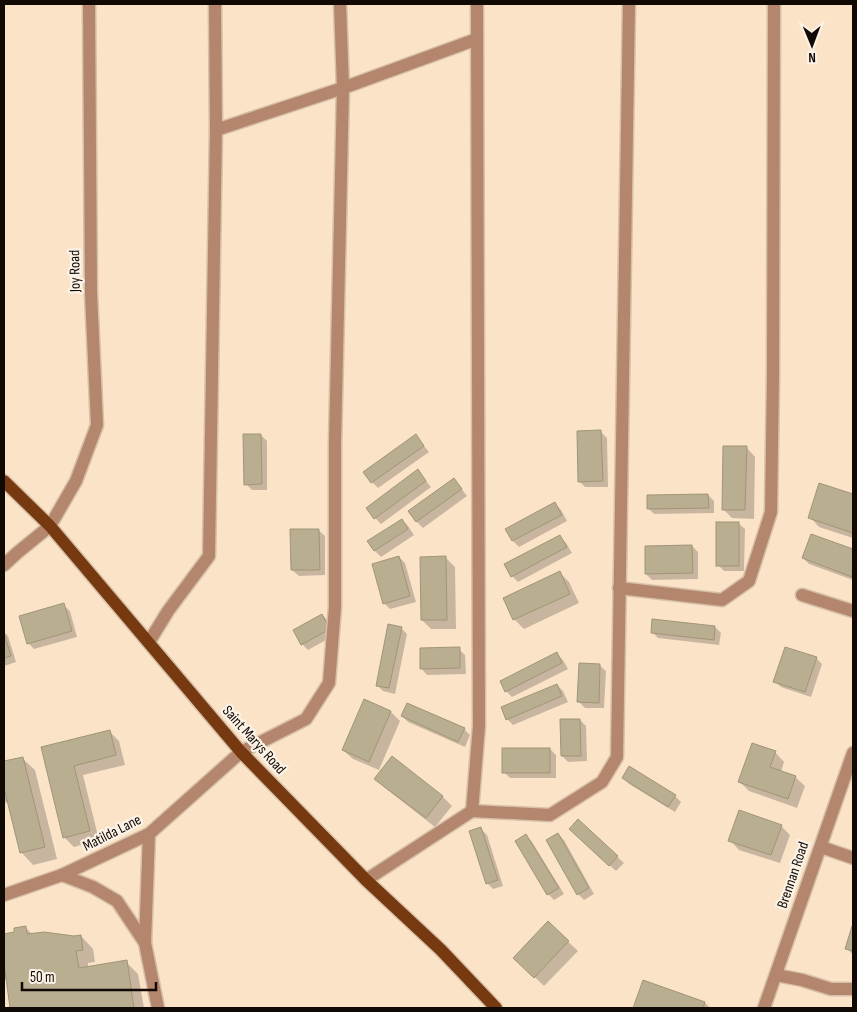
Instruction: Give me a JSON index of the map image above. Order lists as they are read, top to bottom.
{
  "streets": {
    "main road": ["Saint Marys Road"],
    "street": ["Joy Road", "Matilda Lane", "Brennan Road"]
  },
  "crossings": [
    ["Joy Road", "Saint Marys Road"],
    ["Saint Marys Road", "Matilda Lane"]
  ],
  "scale_bar": "50 m",
  "north": "bottom"
}
